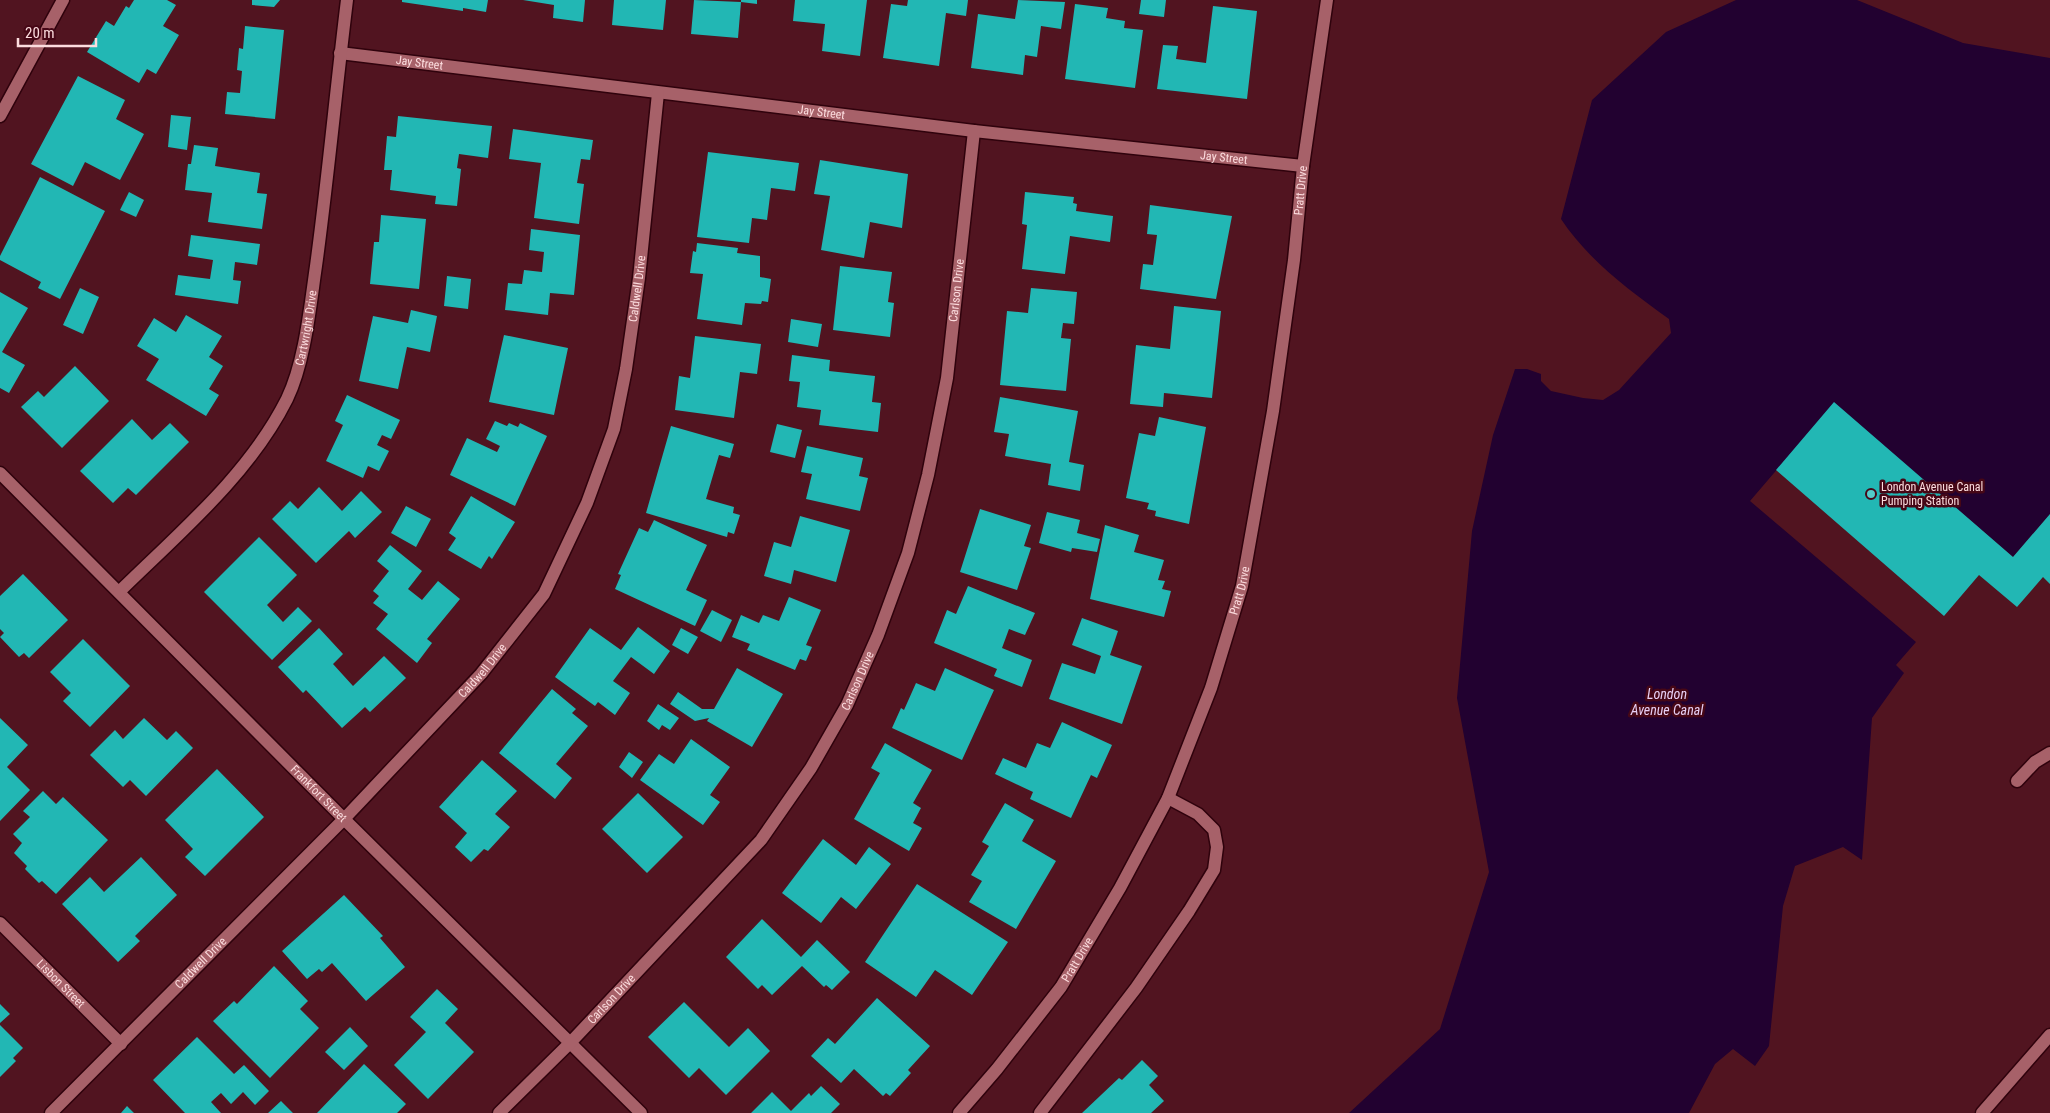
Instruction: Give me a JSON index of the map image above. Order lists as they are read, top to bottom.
{
  "streets": {
    "street": [
      "Jay Street",
      "Pratt Drive",
      "Caldwell Drive",
      "Carlson Drive",
      "Cartwright Drive",
      "Frankfort Street",
      "Lisbon Street"
    ]
  },
  "crossings": [
    ["Jay Street", "Pratt Drive"],
    ["Jay Street", "Caldwell Drive"],
    ["Jay Street", "Carlson Drive"],
    ["Jay Street", "Cartwright Drive"],
    ["Caldwell Drive", "Frankfort Street"],
    ["Caldwell Drive", "Lisbon Street"],
    ["Carlson Drive", "Frankfort Street"],
    ["Cartwright Drive", "Frankfort Street"]
  ],
  "water": ["London Avenue Canal"],
  "places": ["London Avenue Canal Pumping Station"],
  "scale_bar": "20 m"
}
